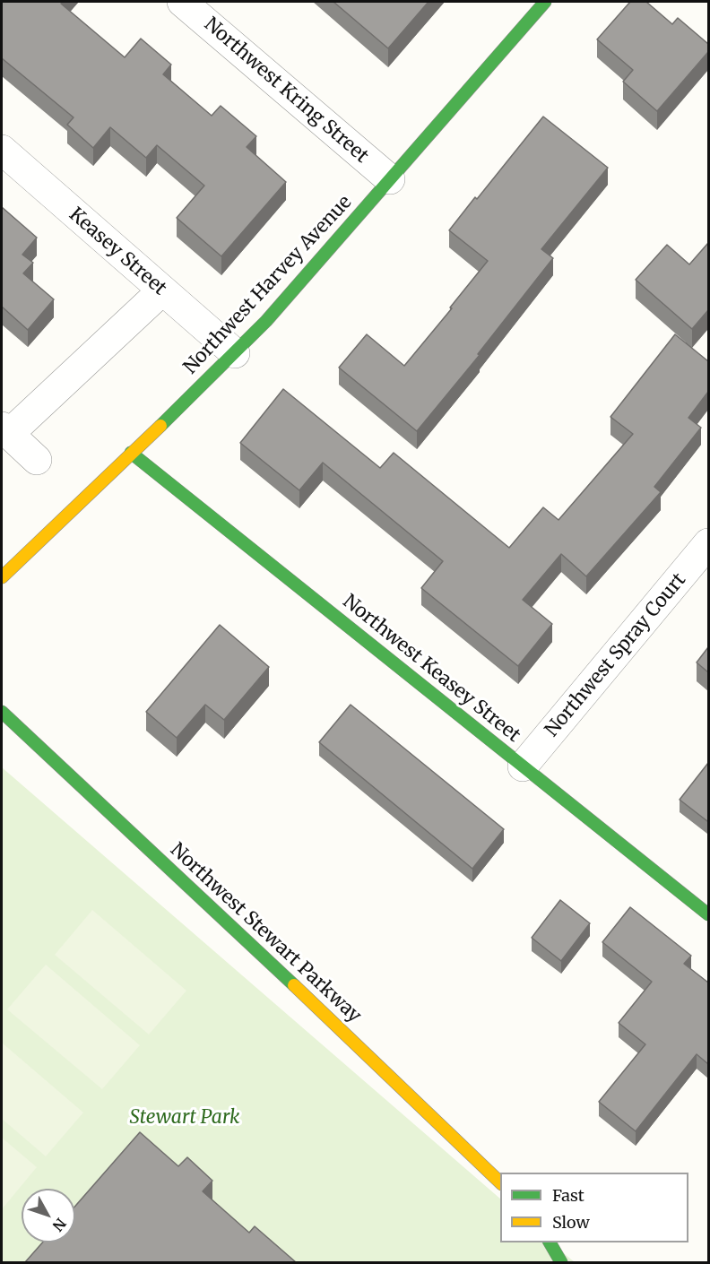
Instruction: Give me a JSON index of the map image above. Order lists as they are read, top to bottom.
{
  "streets": {
    "street": [
      "Northwest Kring Street",
      "Keasey Street",
      "Northwest Harvey Avenue",
      "Northwest Spray Court",
      "Northwest Keasey Street",
      "Northwest Stewart Parkway"
    ]
  },
  "crossings": [
    ["Northwest Kring Street", "Northwest Harvey Avenue"],
    ["Keasey Street", "Northwest Harvey Avenue"],
    ["Northwest Harvey Avenue", "Northwest Keasey Street"],
    ["Northwest Spray Court", "Northwest Keasey Street"]
  ],
  "parks": ["Stewart Park"],
  "legend": ["Fast", "Slow"],
  "north": "bottom right"
}
